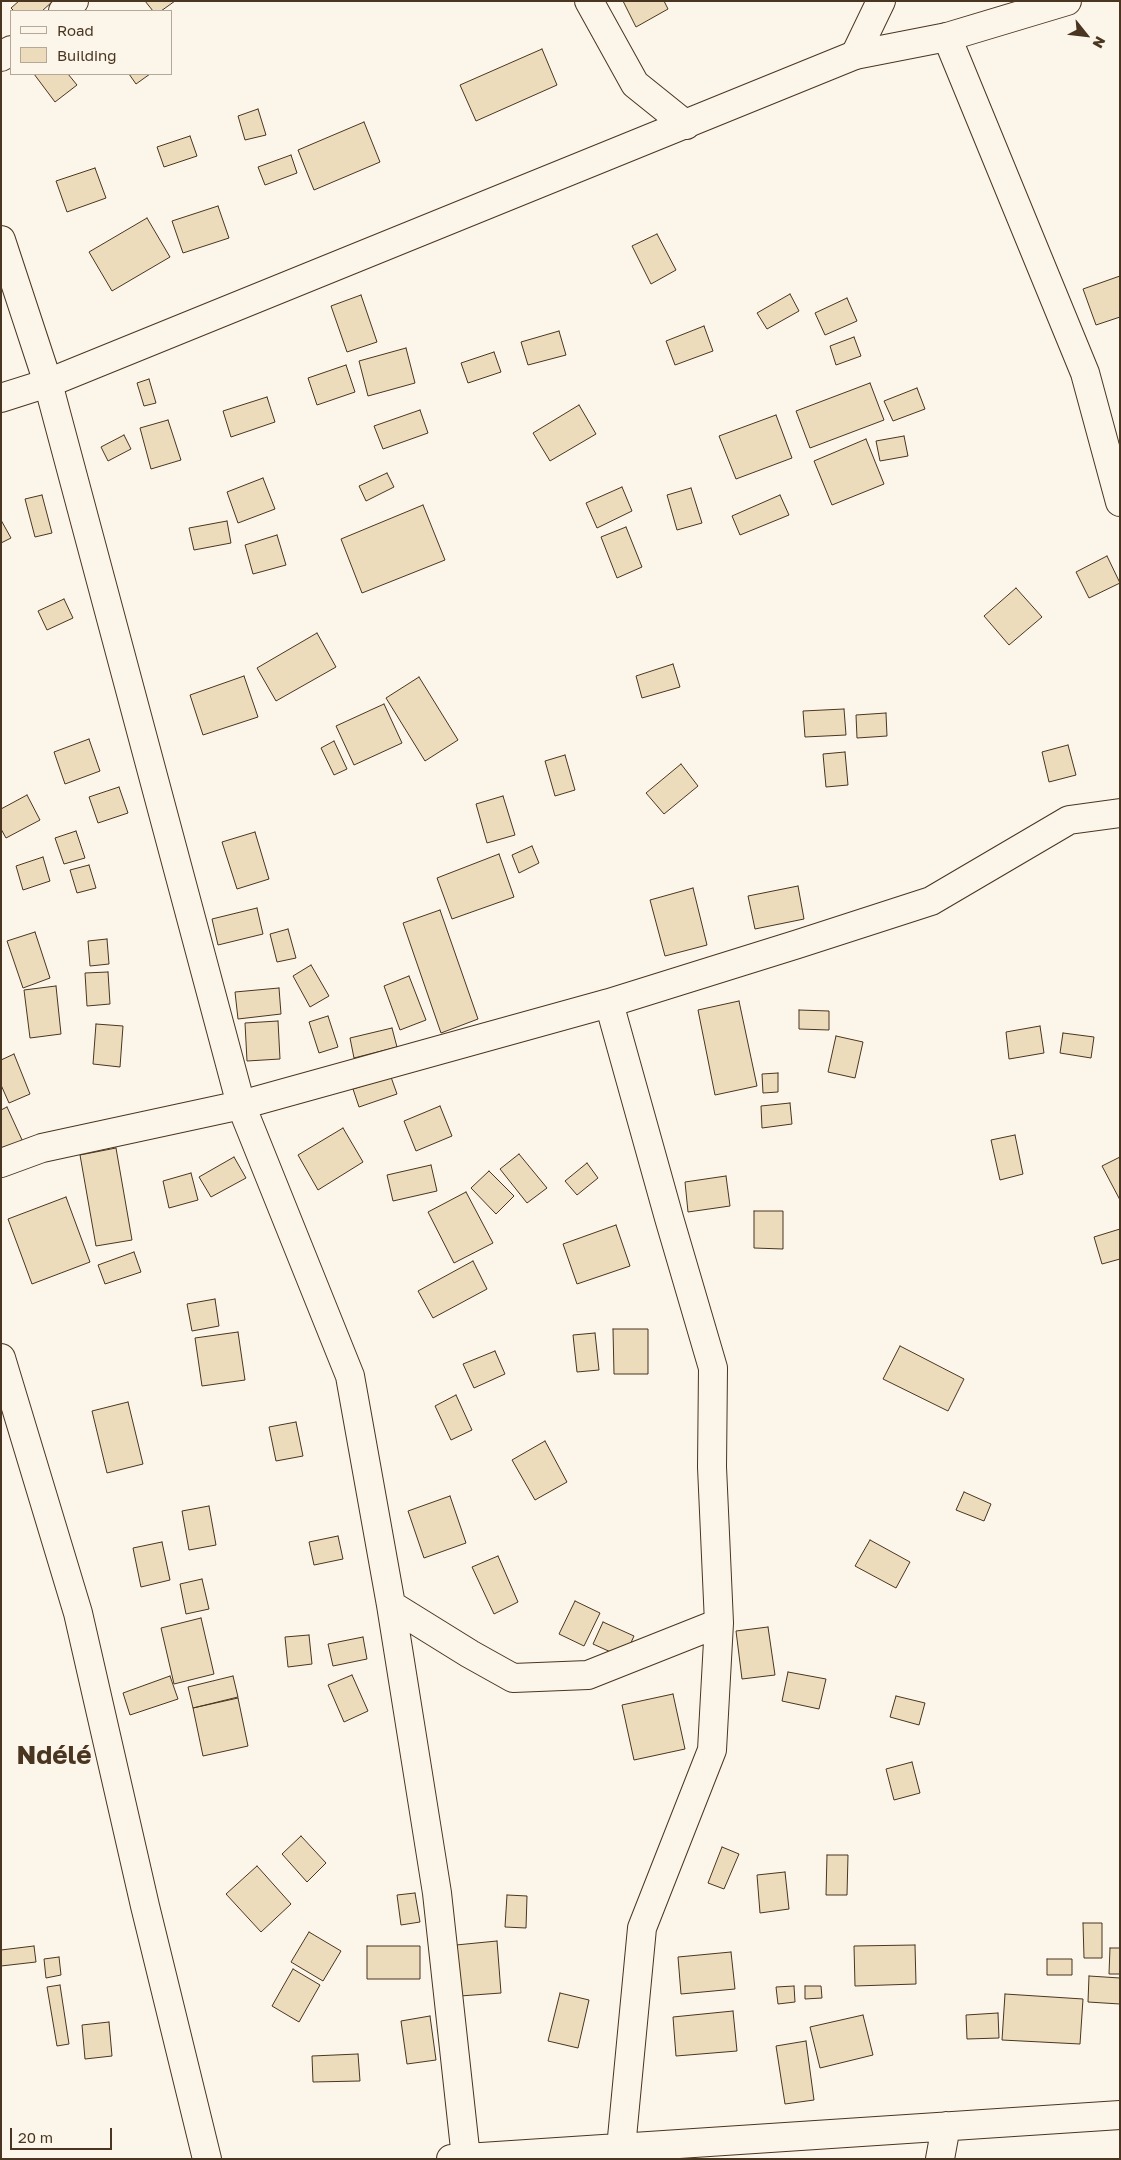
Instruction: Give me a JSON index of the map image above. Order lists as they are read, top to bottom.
{
  "districts": ["Ndélé"],
  "legend": ["Road", "Building"],
  "scale_bar": "20 m",
  "north": "bottom right"
}
